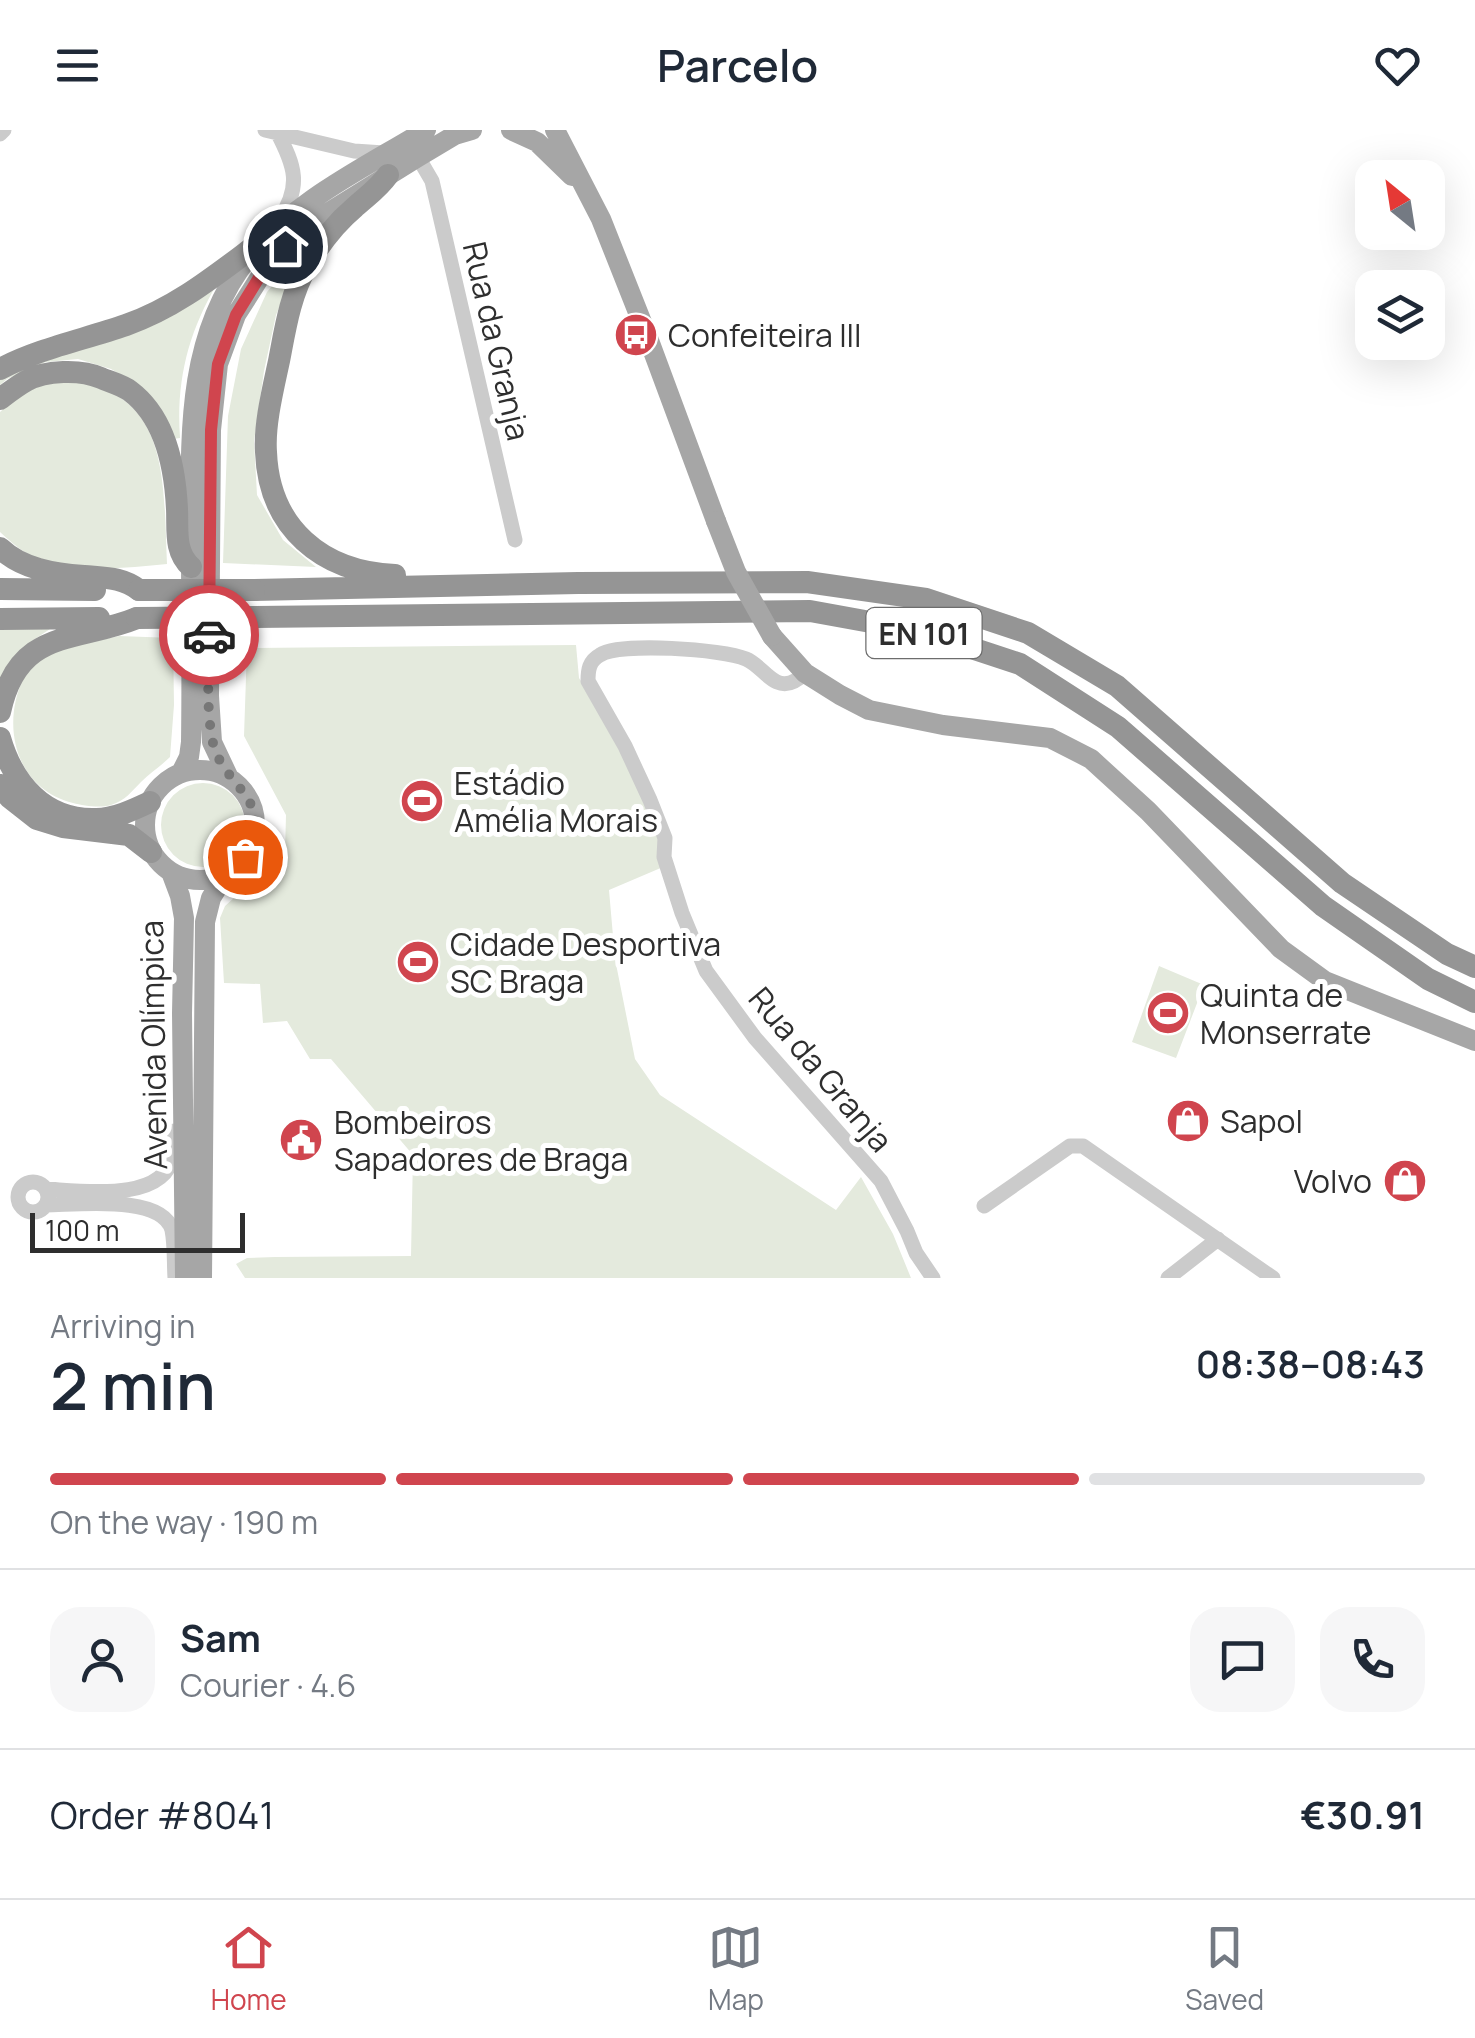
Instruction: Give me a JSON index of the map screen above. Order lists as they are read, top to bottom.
{
  "streets": {
    "highway": ["EN 101"],
    "main road": ["Avenida Olímpica"],
    "street": ["Rua da Granja"]
  },
  "crossings": [
    ["Rua da Granja", "EN 101"]
  ],
  "places": {
    "bus stop": ["Confeiteira III"],
    "sports": ["Estádio Amélia Morais", "Cidade Desportiva SC Braga", "Quinta de Monserrate"],
    "shop": ["Sapol", "Volvo"],
    "public building": ["Bombeiros Sapadores de Braga"]
  },
  "scale_bar": "100 m",
  "north": "top left",
  "page": {
    "header": "Parcelo",
    "scale": "100 m",
    "heading": ["2 min", "Arriving in", "08:38–08:43"],
    "panel": [
      "Sam",
      "Courier · 4.6",
      "Order #8041",
      "€30.91"
    ],
    "bar": "On the way · 190 m",
    "tabs": ["Home", "Map", "Saved"]
  }
}
